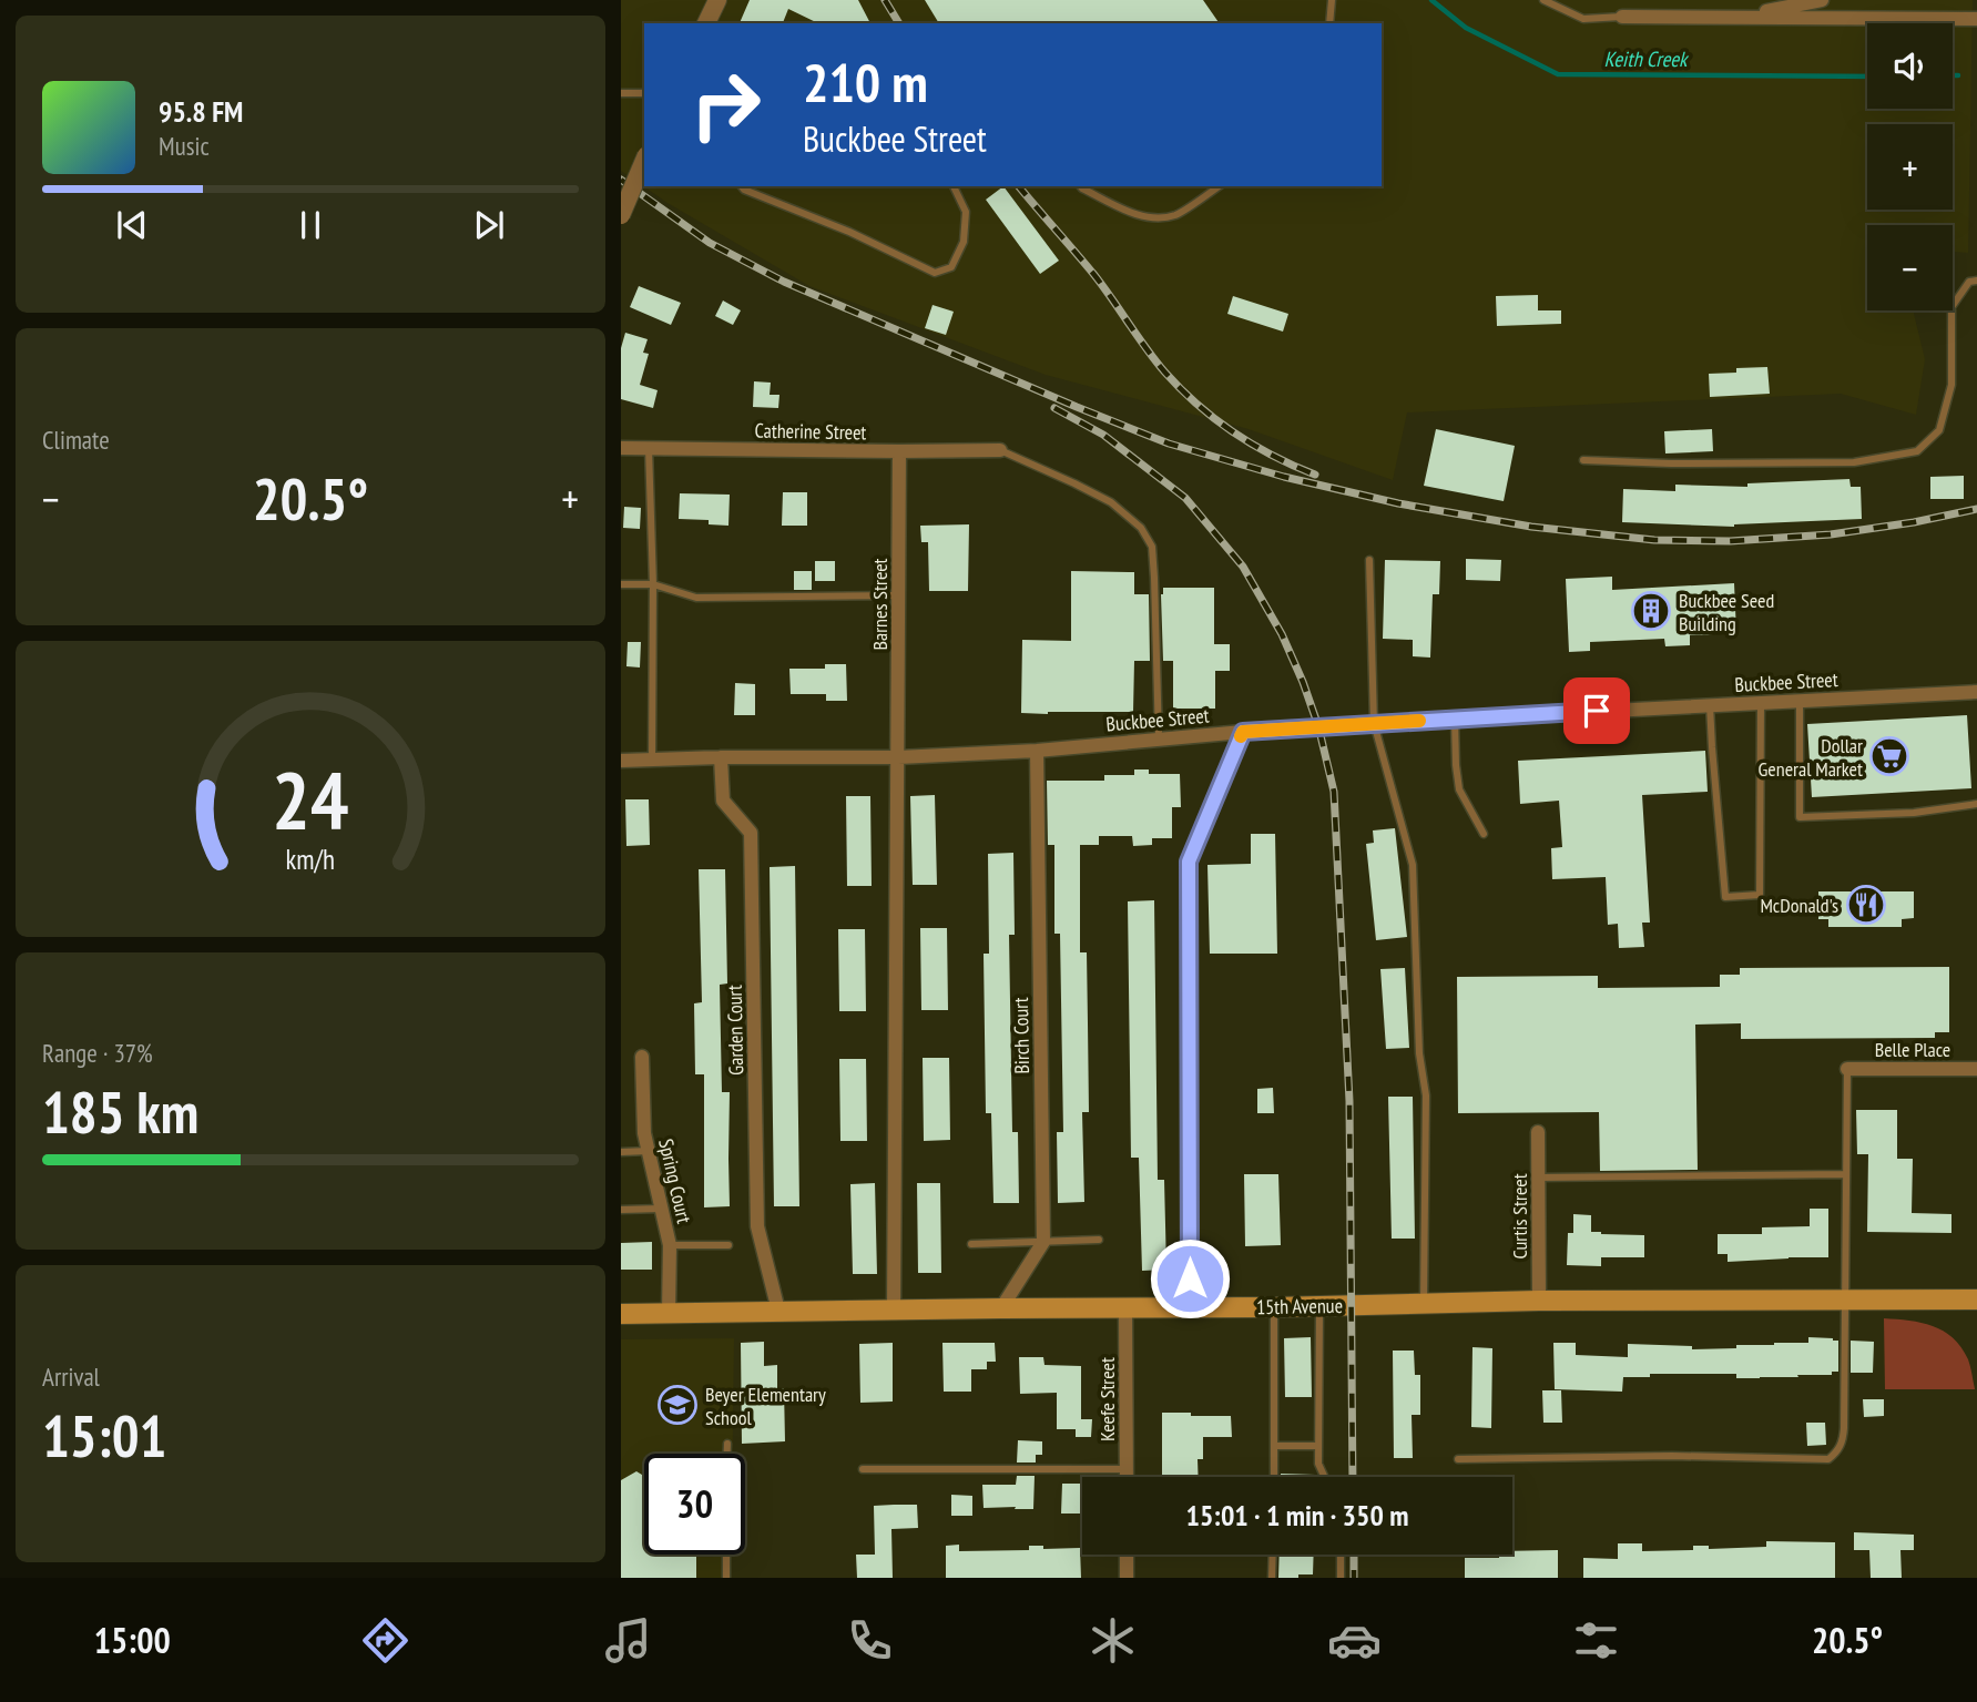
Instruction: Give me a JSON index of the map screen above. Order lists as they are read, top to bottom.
{
  "streets": {
    "main road": ["15th Avenue"],
    "street": [
      "Catherine Street",
      "Barnes Street",
      "Buckbee Street",
      "Garden Court",
      "Birch Court",
      "Belle Place",
      "Spring Court",
      "Curtis Street",
      "Keefe Street"
    ]
  },
  "crossings": [
    ["Catherine Street", "Barnes Street"],
    ["Barnes Street", "Buckbee Street"],
    ["Buckbee Street", "Garden Court"],
    ["Buckbee Street", "Birch Court"],
    ["Garden Court", "15th Avenue"],
    ["Spring Court", "15th Avenue"],
    ["Curtis Street", "15th Avenue"],
    ["15th Avenue", "Keefe Street"]
  ],
  "water": ["Keith Creek"],
  "places": {
    "building": ["Buckbee Seed Building"],
    "supermarket": ["Dollar General Market"],
    "restaurant": ["McDonald's"],
    "school or university": ["Beyer Elementary School"]
  },
  "page": {
    "map_buttons": ["+", "−"],
    "turn": ["210 m", "Buckbee Street"],
    "song": ["95.8 FM", "Music"],
    "tile": [
      "Climate",
      ["Range · 37%", "185 km"],
      ["Arrival", "15:01"]
    ],
    "heat": ["−", "20.5°", "+"],
    "limit": "30",
    "trip": "15:01 · 1 min · 350 m",
    "tabs": ["15:00", "20.5°"],
    "gauge": ["24", "km/h"]
  }
}
